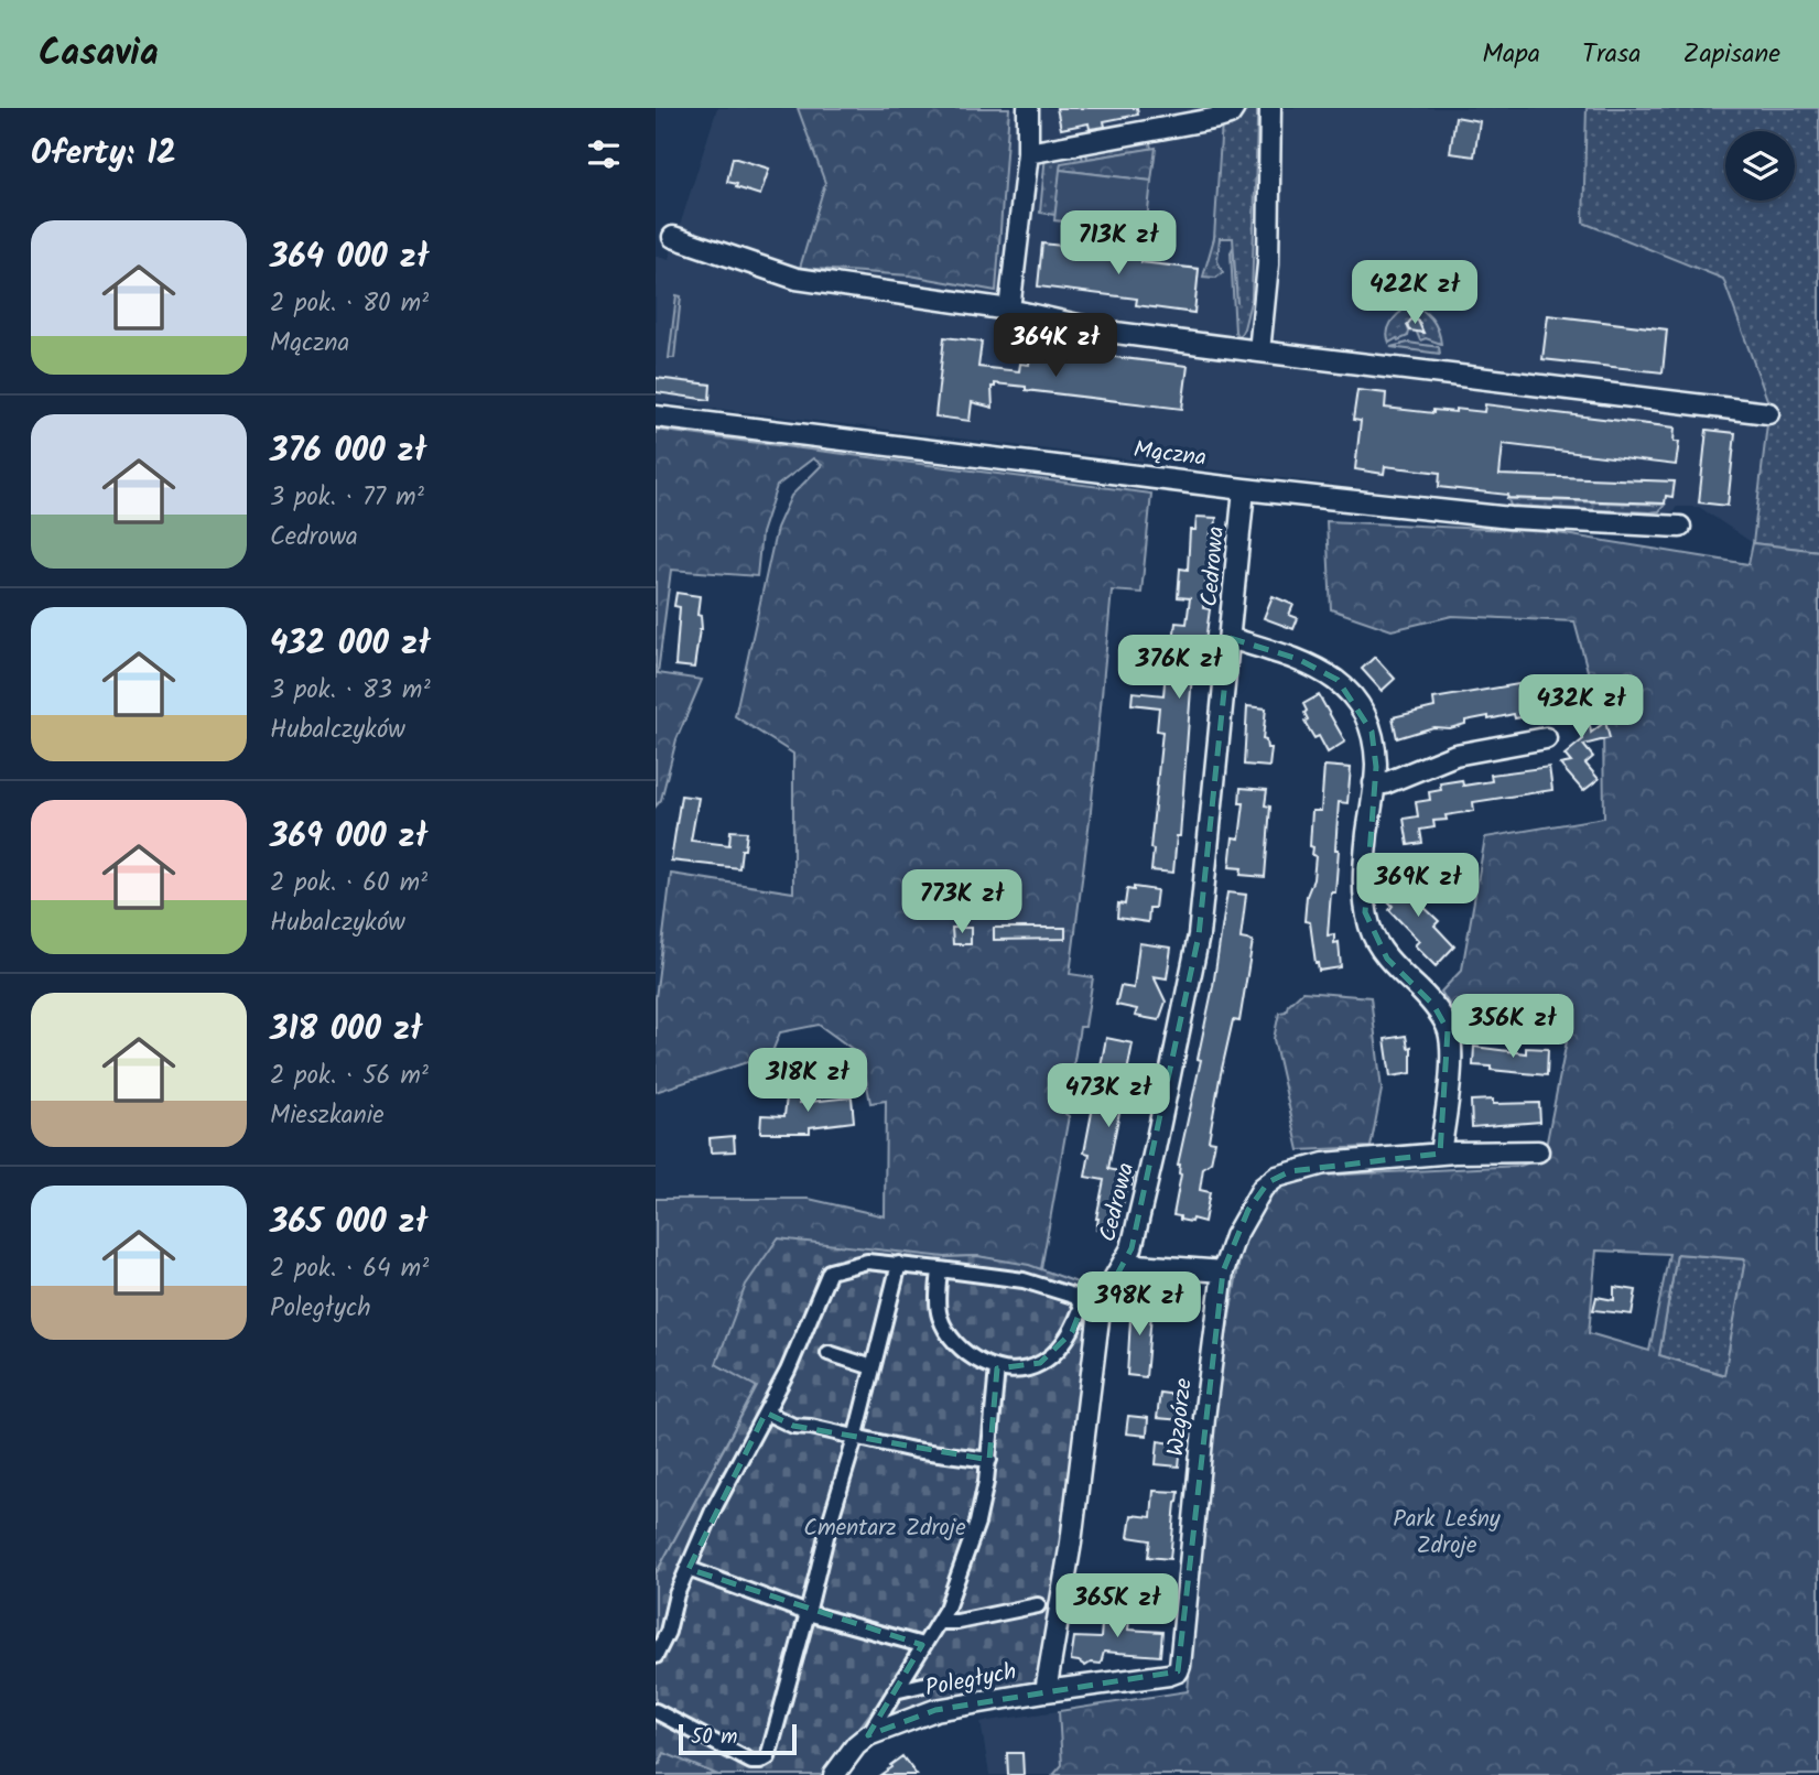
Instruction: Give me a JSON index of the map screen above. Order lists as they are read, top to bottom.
{
  "streets": {
    "street": [
      "Mączna",
      "Cedrowa",
      "Wzgórze",
      "Poległych"
    ]
  },
  "crossings": [
    ["Mączna", "Cedrowa"],
    ["Cedrowa", "Poległych"],
    ["Wzgórze", "Poległych"]
  ],
  "parks": ["Park Leśny Zdroje", "Cmentarz Zdroje"],
  "scale_bar": "50 m",
  "page": {
    "header": "Casavia",
    "nav": ["Mapa", "Trasa", "Zapisane"],
    "heading": "Oferty: 12",
    "list": [
      {
        "name": "364 000 zł",
        "note": "2 pok. · 80 m² · Mączna"
      },
      {
        "name": "376 000 zł",
        "note": "3 pok. · 77 m² · Cedrowa"
      },
      {
        "name": "432 000 zł",
        "note": "3 pok. · 83 m² · Hubalczyków"
      },
      {
        "name": "369 000 zł",
        "note": "2 pok. · 60 m² · Hubalczyków"
      },
      {
        "name": "318 000 zł",
        "note": "2 pok. · 56 m² · Mieszkanie"
      },
      {
        "name": "365 000 zł",
        "note": "2 pok. · 64 m² · Poległych"
      }
    ],
    "price": [
      "713K zł",
      "422K zł",
      "364K zł",
      "376K zł",
      "432K zł",
      "369K zł",
      "773K zł",
      "356K zł",
      "318K zł",
      "473K zł",
      "398K zł",
      "365K zł"
    ],
    "scale": "50 m"
  }
}
